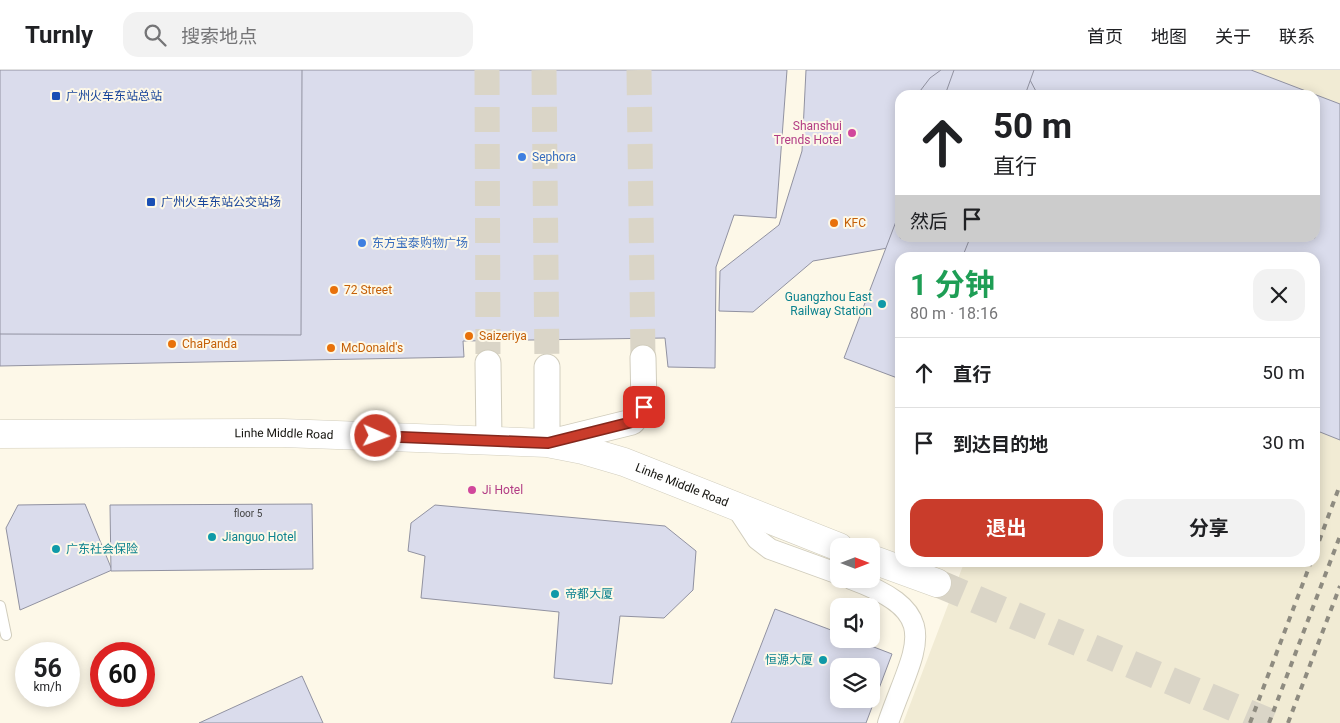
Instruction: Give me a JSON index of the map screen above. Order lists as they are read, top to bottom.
{
  "streets": {
    "main road": ["Linhe Middle Road"]
  },
  "places": {
    "transit": ["广州火车东站总站", "广州火车东站公交站场"],
    "other": [
      "Shanshui Trends Hotel",
      "Sephora",
      "KFC",
      "东方宝泰购物广场",
      "72 Street",
      "Guangzhou East Railway Station",
      "Saizeriya",
      "ChaPanda",
      "McDonald's",
      "Ji Hotel",
      "Jianguo Hotel",
      "广东社会保险",
      "帝都大厦",
      "恒源大厦"
    ]
  },
  "house_numbers": ["floor 5"],
  "north": "right",
  "page": {
    "header": "Turnly",
    "search": "搜索地点",
    "nav": [
      "首页",
      "地图",
      "关于",
      "联系"
    ],
    "turn": ["50 m", "直行"],
    "then": "然后",
    "heading": ["1 分钟", "80 m · 18:16"],
    "list": [
      {
        "name": "直行",
        "value": "50 m"
      },
      {
        "name": "到达目的地",
        "value": "30 m"
      }
    ],
    "buttons": ["退出", "分享"],
    "speed": "56 km/h",
    "limit": "60"
  }
}
